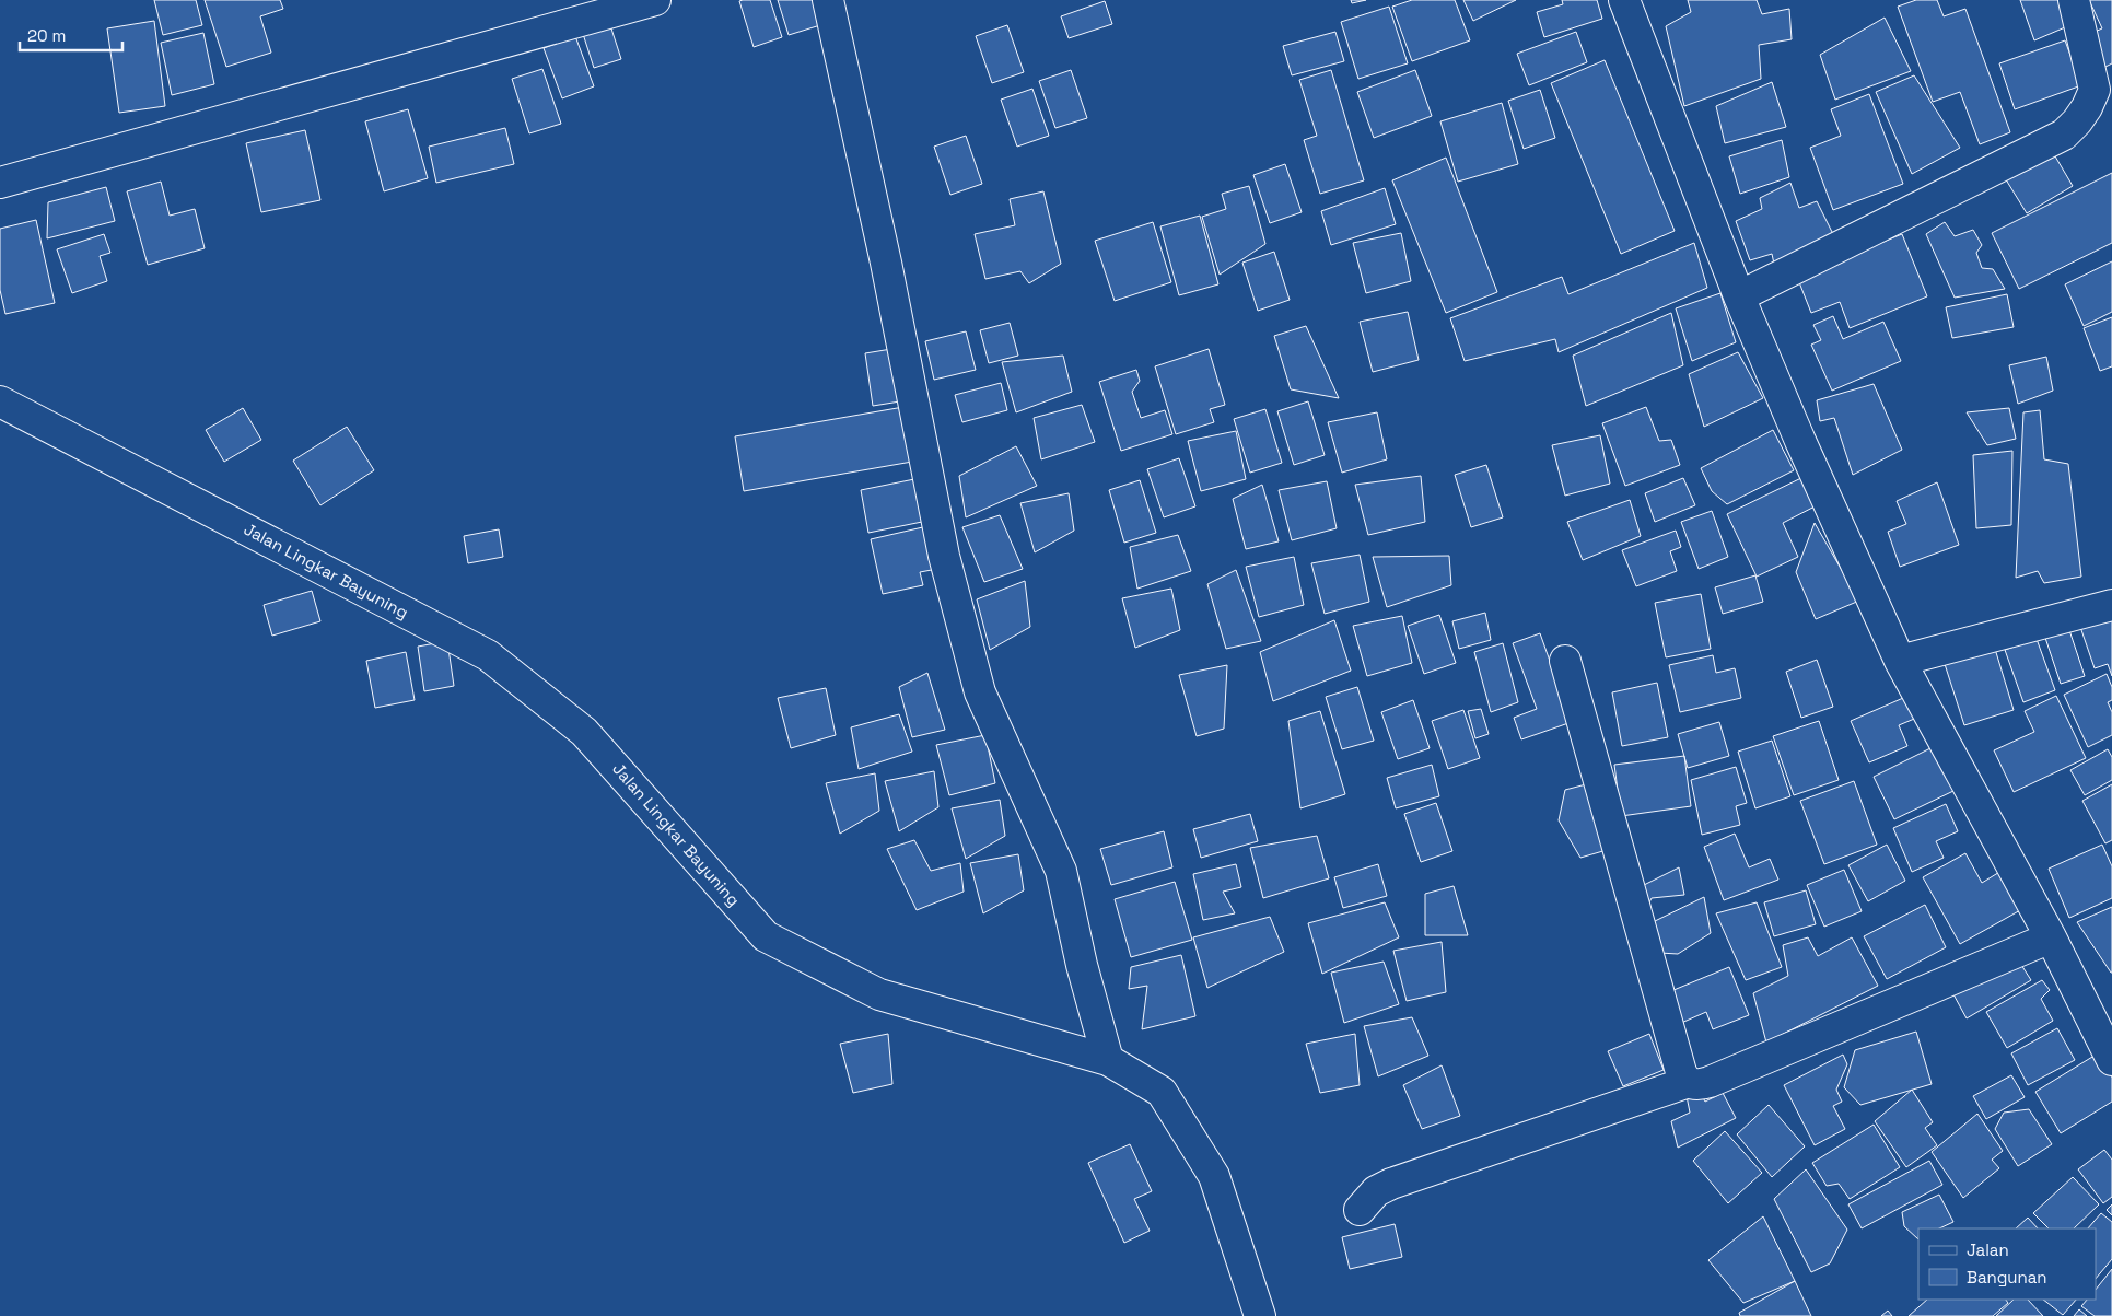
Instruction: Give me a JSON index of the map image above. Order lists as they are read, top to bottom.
{
  "streets": {
    "main road": ["Jalan Lingkar Bayuning"]
  },
  "legend": ["Jalan", "Bangunan"],
  "scale_bar": "20 m"
}
